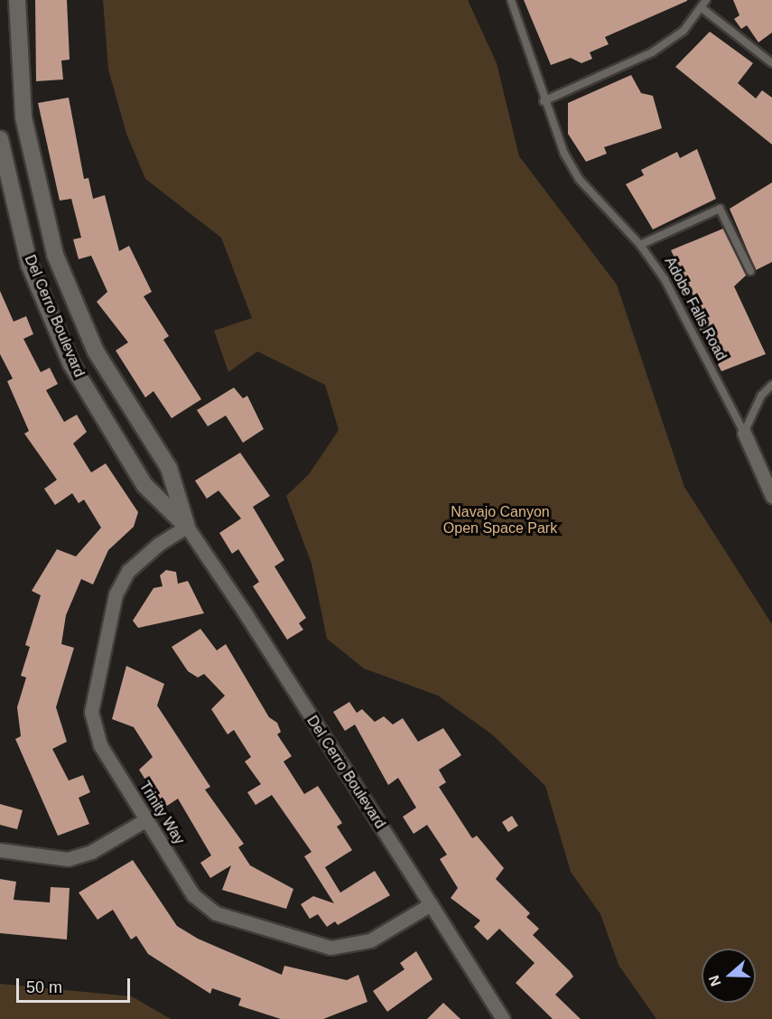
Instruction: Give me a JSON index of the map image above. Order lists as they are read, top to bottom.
{
  "streets": {
    "street": ["Adobe Falls Road", "Del Cerro Boulevard", "Trinity Way"]
  },
  "crossings": [
    ["Del Cerro Boulevard", "Trinity Way"]
  ],
  "parks": ["Navajo Canyon Open Space Park"],
  "scale_bar": "50 m",
  "north": "left"
}
